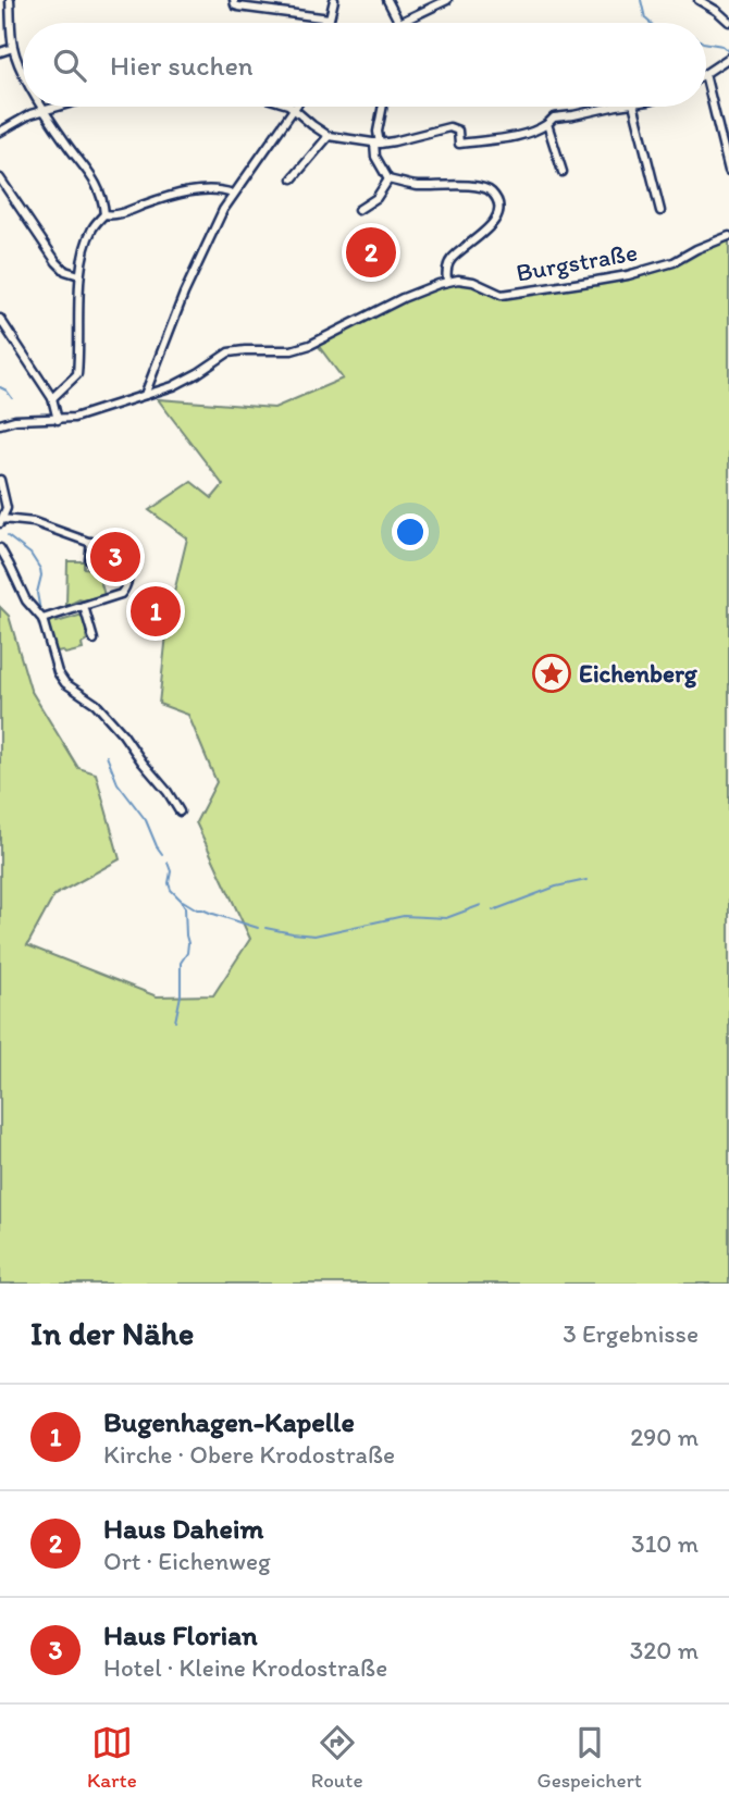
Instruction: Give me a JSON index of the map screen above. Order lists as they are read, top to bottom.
{
  "streets": {
    "street": ["Burgstraße"]
  },
  "places": {
    "place": ["Eichenberg"]
  },
  "page": {
    "search": "Hier suchen",
    "pins": ["2", "3", "1"],
    "heading": ["In der Nähe", "3 Ergebnisse"],
    "list": [
      {
        "mark": "1",
        "name": "Bugenhagen-Kapelle",
        "note": "Kirche · Obere Krodostraße",
        "value": "290 m"
      },
      {
        "mark": "2",
        "name": "Haus Daheim",
        "note": "Ort · Eichenweg",
        "value": "310 m"
      },
      {
        "mark": "3",
        "name": "Haus Florian",
        "note": "Hotel · Kleine Krodostraße",
        "value": "320 m"
      }
    ],
    "nav": ["Karte", "Route", "Gespeichert"]
  }
}
